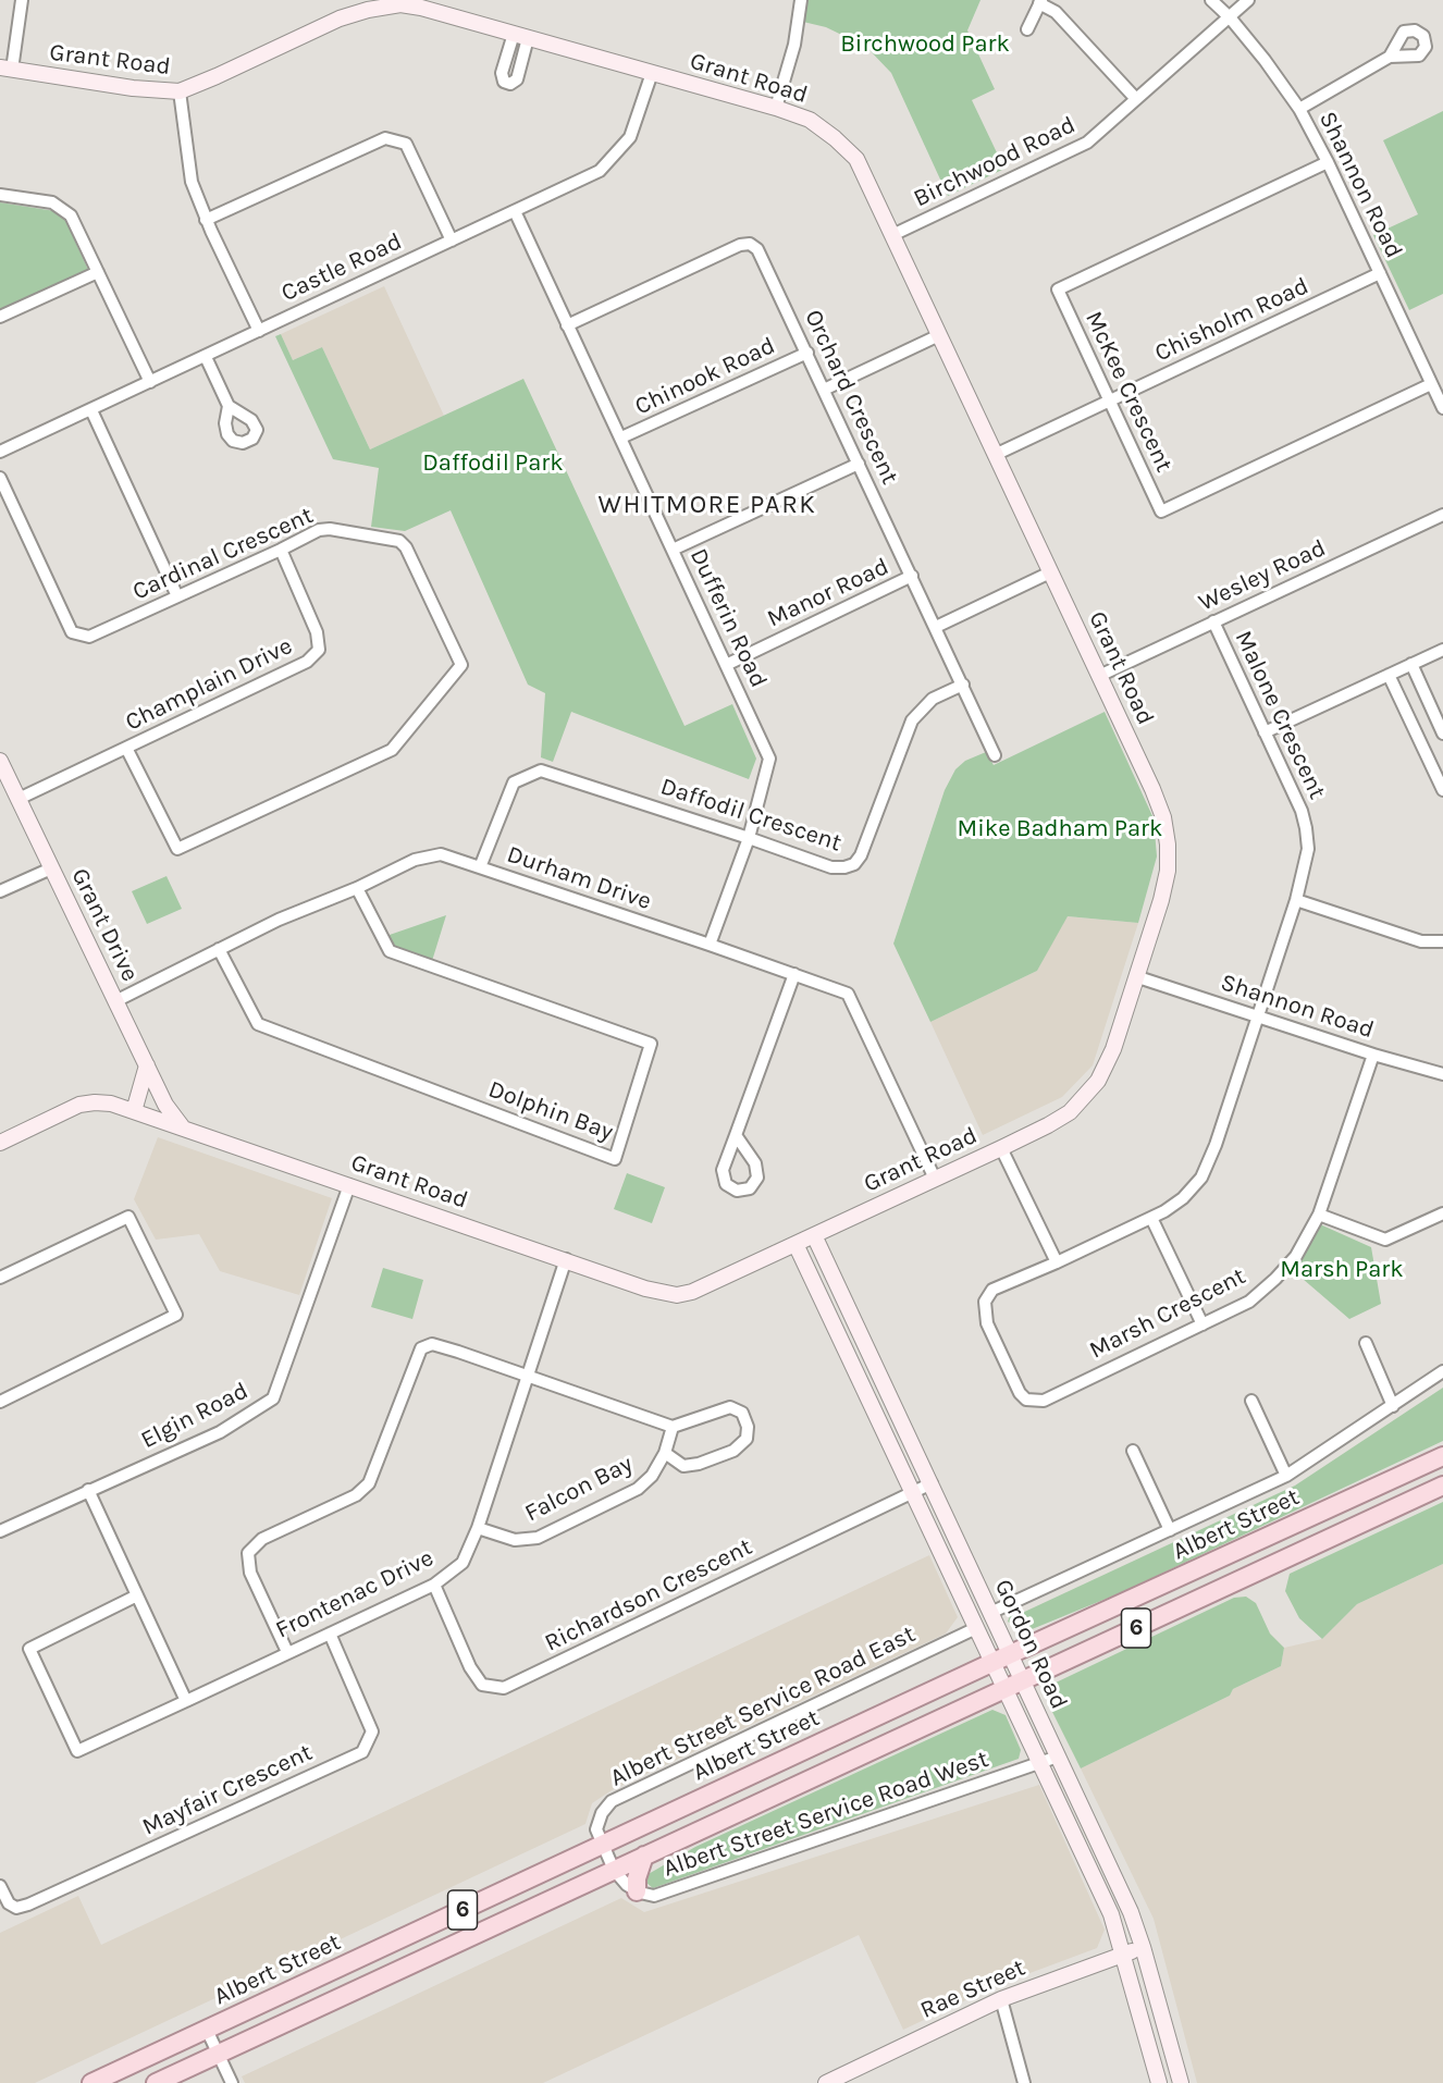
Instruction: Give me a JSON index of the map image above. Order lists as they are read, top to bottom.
{
  "streets": {
    "main road": ["Albert Street", "6"],
    "street": [
      "Grant Road",
      "Birchwood Road",
      "Shannon Road",
      "Castle Road",
      "Chisholm Road",
      "Chinook Road",
      "McKee Crescent",
      "Orchard Crescent",
      "Cardinal Crescent",
      "Wesley Road",
      "Manor Road",
      "Dufferin Road",
      "Champlain Drive",
      "Malone Crescent",
      "Daffodil Crescent",
      "Durham Drive",
      "Grant Drive",
      "Dolphin Bay",
      "Marsh Crescent",
      "Elgin Road",
      "Falcon Bay",
      "Frontenac Drive",
      "Richardson Crescent",
      "Gordon Road",
      "Albert Street Service Road East",
      "Mayfair Crescent",
      "Albert Street Service Road West",
      "Rae Street"
    ]
  },
  "crossings": [
    ["Grant Road", "Birchwood Road"],
    ["Grant Road", "Shannon Road"],
    ["Grant Road", "Castle Road"],
    ["Grant Road", "Chisholm Road"],
    ["Grant Road", "Wesley Road"],
    ["Grant Road", "Durham Drive"],
    ["Grant Road", "Grant Drive"],
    ["Grant Road", "Elgin Road"],
    ["Grant Road", "Frontenac Drive"],
    ["Grant Road", "Gordon Road"],
    ["Birchwood Road", "Shannon Road"],
    ["Shannon Road", "Chisholm Road"],
    ["Shannon Road", "McKee Crescent"],
    ["Shannon Road", "Malone Crescent"],
    ["Shannon Road", "Marsh Crescent"],
    ["Castle Road", "Dufferin Road"],
    ["Chisholm Road", "McKee Crescent"],
    ["Chinook Road", "Orchard Crescent"],
    ["Chinook Road", "Dufferin Road"],
    ["Orchard Crescent", "Manor Road"],
    ["Orchard Crescent", "Dufferin Road"],
    ["Orchard Crescent", "Daffodil Crescent"],
    ["Cardinal Crescent", "Champlain Drive"],
    ["Wesley Road", "Malone Crescent"],
    ["Manor Road", "Dufferin Road"],
    ["Dufferin Road", "Daffodil Crescent"],
    ["Dufferin Road", "Durham Drive"],
    ["Champlain Drive", "Grant Drive"],
    ["Malone Crescent", "Marsh Crescent"],
    ["Daffodil Crescent", "Durham Drive"],
    ["Durham Drive", "Grant Drive"],
    ["Durham Drive", "Dolphin Bay"],
    ["Falcon Bay", "Frontenac Drive"],
    ["Albert Street", "Gordon Road"],
    ["Albert Street", "Albert Street Service Road East"],
    ["Frontenac Drive", "Richardson Crescent"],
    ["Frontenac Drive", "Mayfair Crescent"],
    ["Richardson Crescent", "Gordon Road"],
    ["6", "Gordon Road"],
    ["6", "Albert Street Service Road West"],
    ["Gordon Road", "Albert Street Service Road East"],
    ["Gordon Road", "Albert Street Service Road West"],
    ["Gordon Road", "Rae Street"]
  ],
  "districts": ["WHITMORE PARK"],
  "parks": [
    "Birchwood Park",
    "Daffodil Park",
    "Mike Badham Park",
    "Marsh Park"
  ]
}
